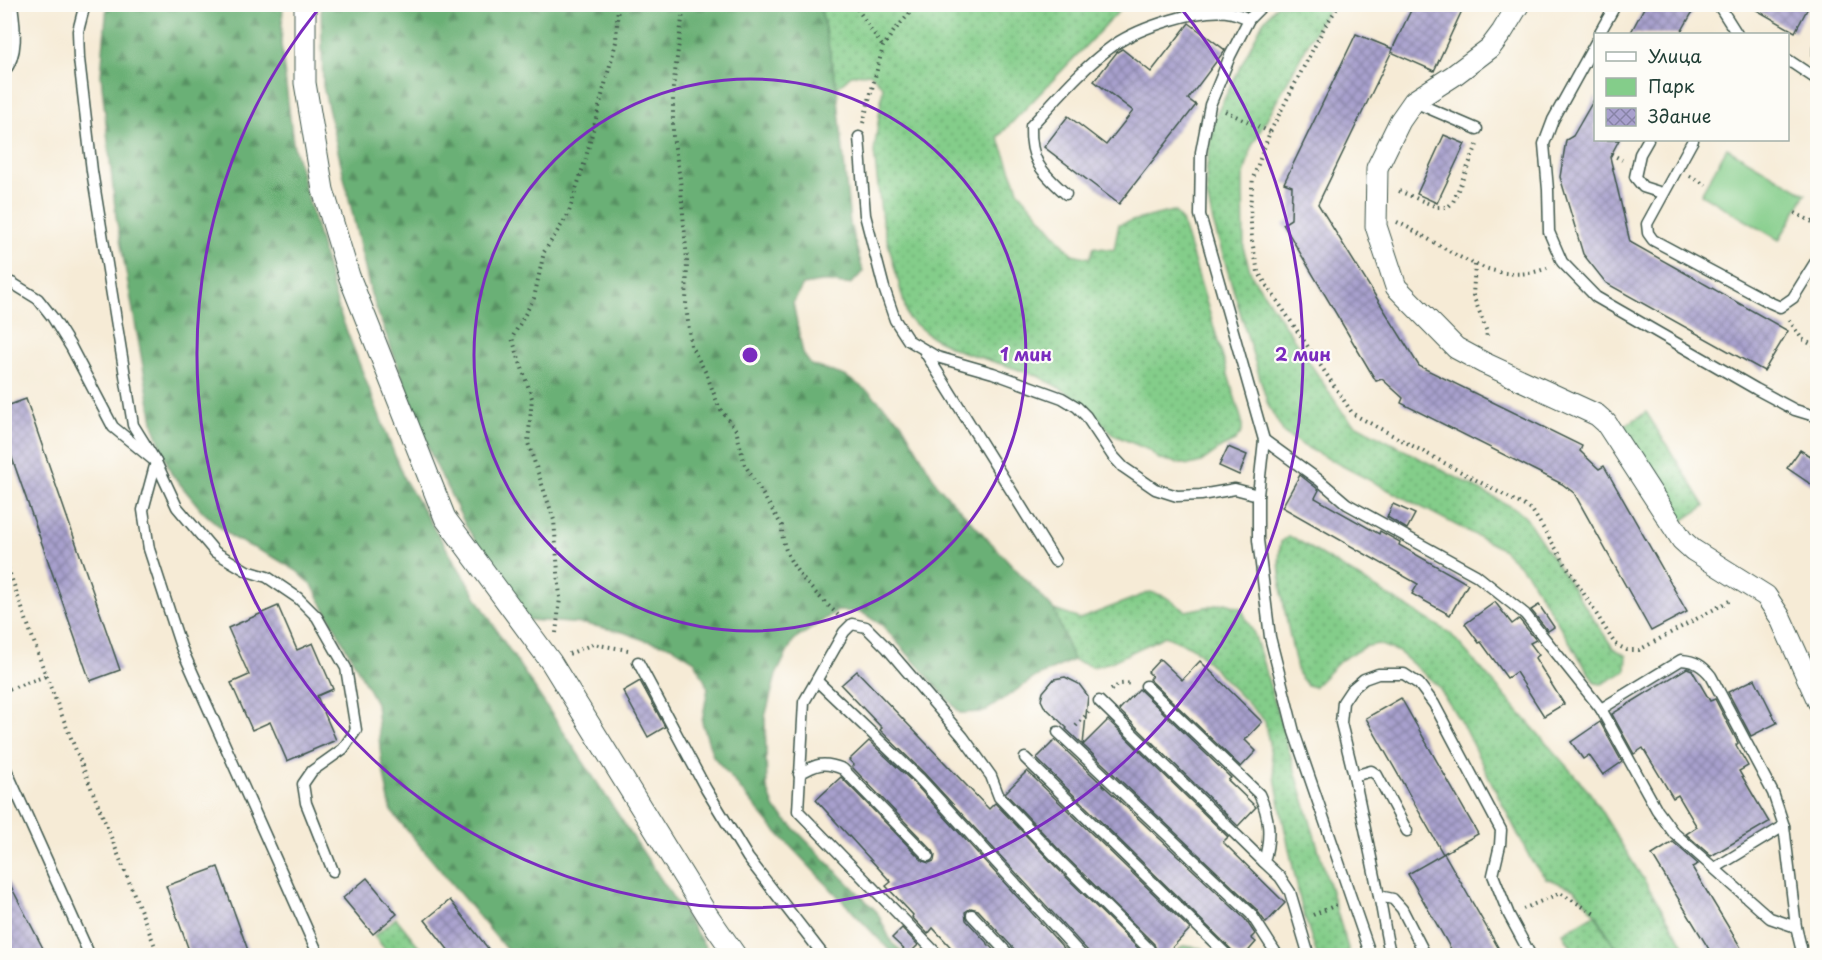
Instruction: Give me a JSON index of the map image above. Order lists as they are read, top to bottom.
{
  "legend": ["Улица", "Парк", "Здание"],
  "rings": ["1 мин", "2 мин"]
}
